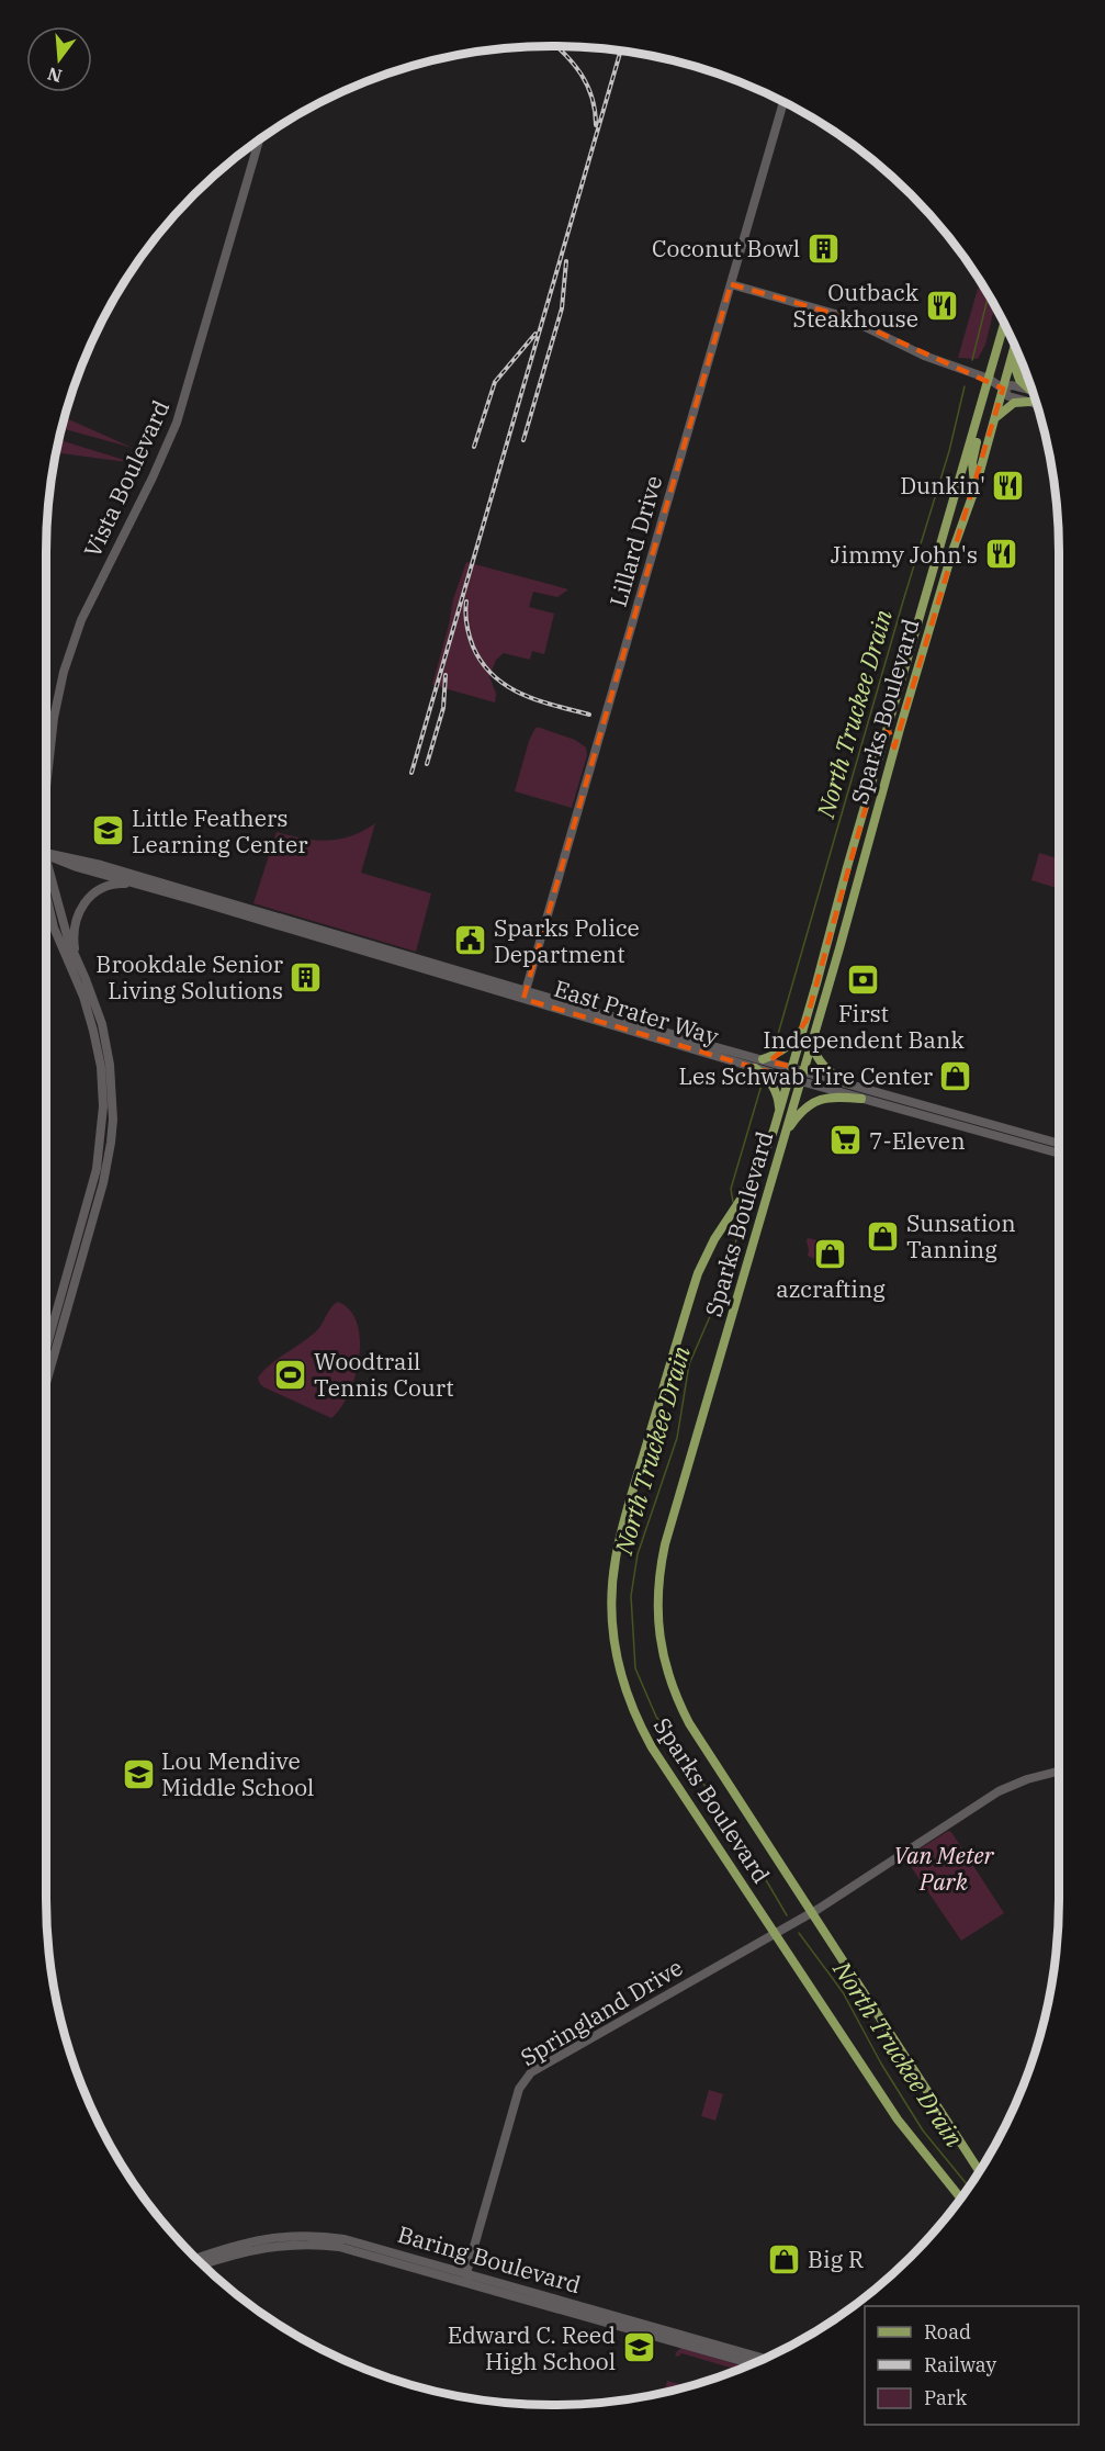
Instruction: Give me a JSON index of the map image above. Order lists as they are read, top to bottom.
{
  "streets": {
    "main road": [
      "Vista Boulevard",
      "Lillard Drive",
      "Sparks Boulevard",
      "East Prater Way",
      "Springland Drive",
      "Baring Boulevard"
    ]
  },
  "crossings": [
    ["Lillard Drive", "East Prater Way"],
    ["Sparks Boulevard", "East Prater Way"],
    ["Sparks Boulevard", "Springland Drive"],
    ["Springland Drive", "Baring Boulevard"]
  ],
  "water": ["North Truckee Drain"],
  "parks": ["Van Meter Park"],
  "places": {
    "building": ["Coconut Bowl", "Brookdale Senior Living Solutions"],
    "restaurant": ["Outback Steakhouse", "Dunkin'", "Jimmy John's"],
    "school or university": ["Little Feathers Learning Center", "Lou Mendive Middle School", "Edward C. Reed High School"],
    "public building": ["Sparks Police Department"],
    "bank": ["First Independent Bank"],
    "shop": [
      "Les Schwab Tire Center",
      "Sunsation Tanning",
      "azcrafting",
      "Big R"
    ],
    "supermarket": ["7-Eleven"],
    "sports": ["Woodtrail Tennis Court"]
  },
  "legend": ["Road", "Railway", "Park"],
  "north": "bottom"
}
